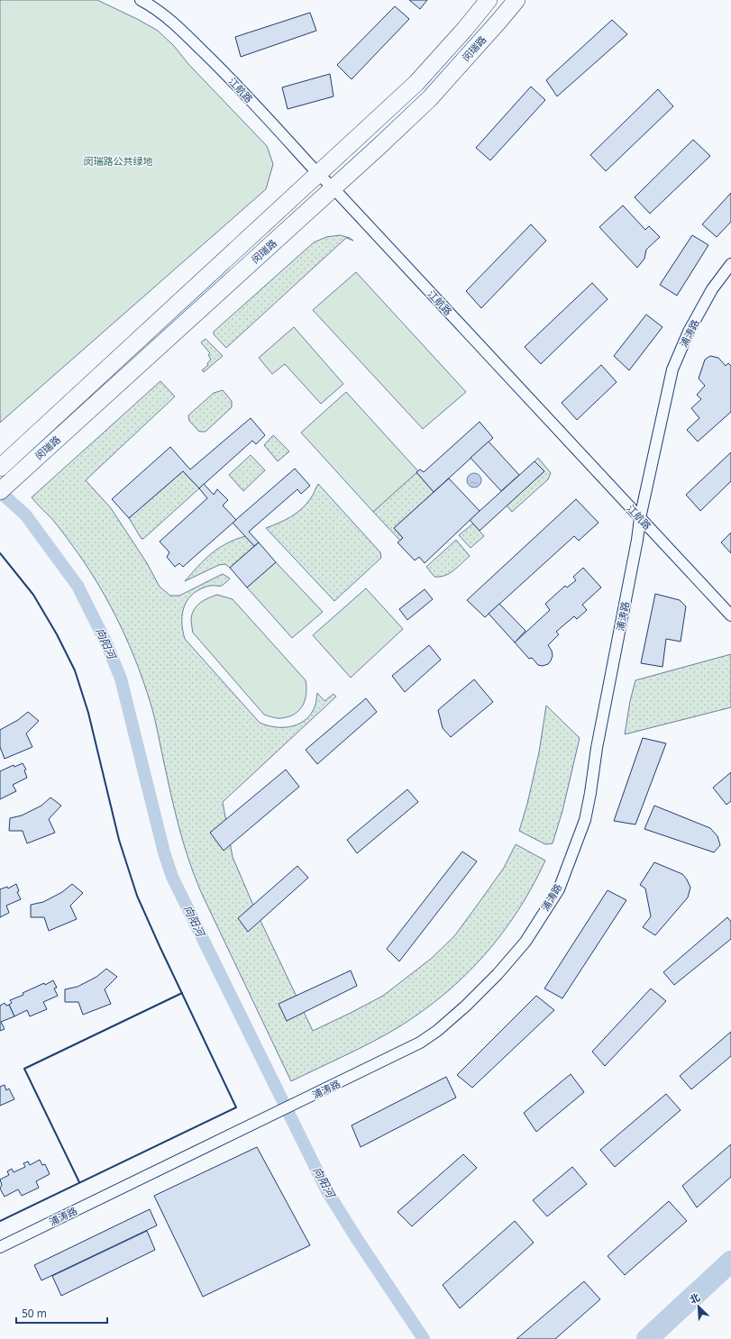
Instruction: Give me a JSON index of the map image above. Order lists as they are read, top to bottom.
{
  "streets": {
    "main road": ["闵瑞路"],
    "street": ["江航路", "浦涛路"]
  },
  "crossings": [
    ["闵瑞路", "江航路"],
    ["江航路", "浦涛路"]
  ],
  "water": ["向阳河"],
  "parks": ["闵瑞路公共绿地"],
  "scale_bar": "50 m",
  "north": "top left"
}
